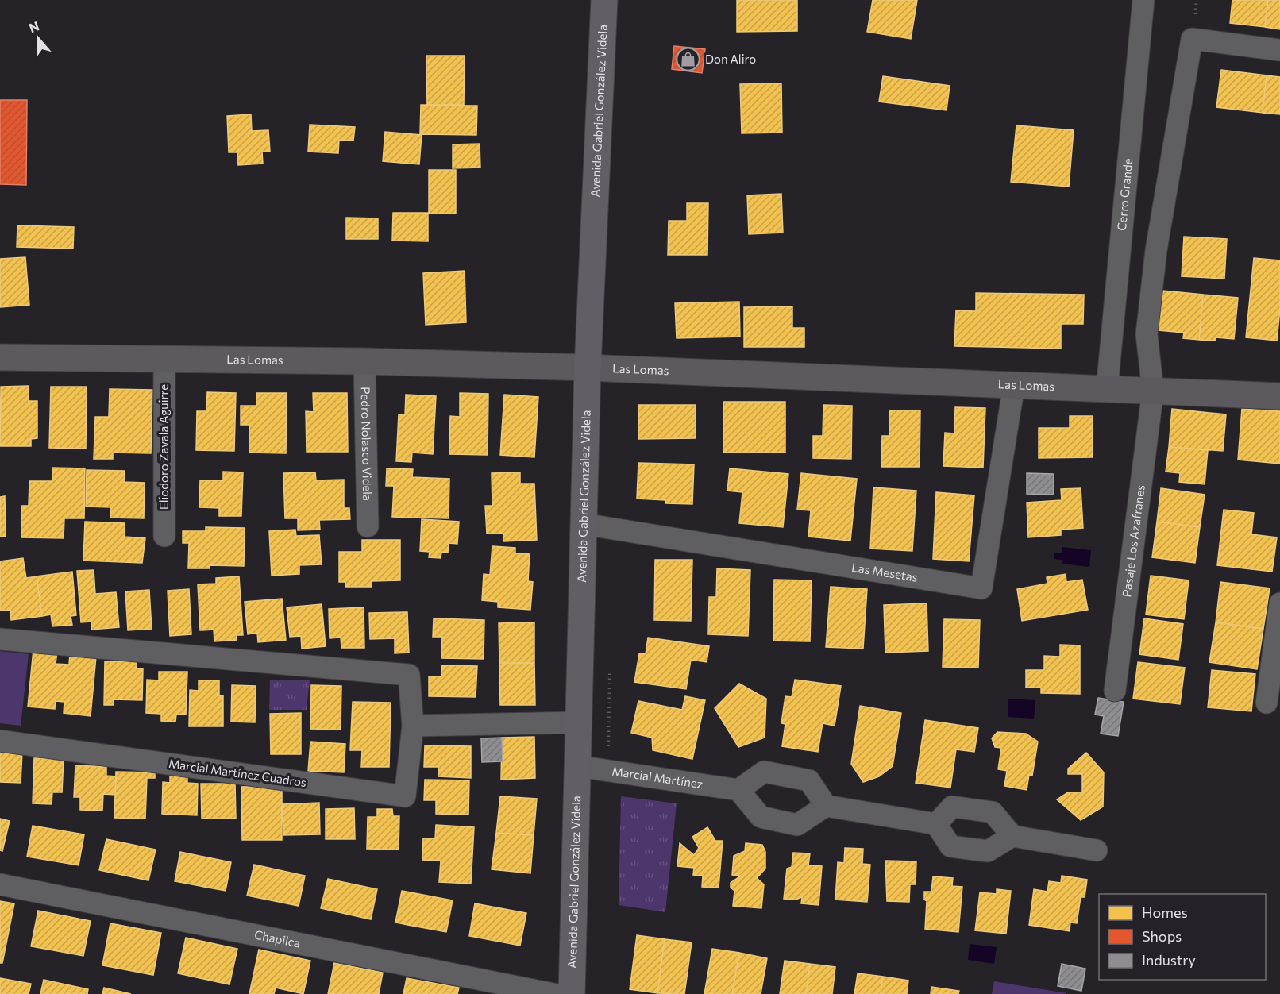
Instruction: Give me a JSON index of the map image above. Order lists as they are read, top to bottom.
{
  "streets": {
    "main road": ["Avenida Gabriel González Videla"],
    "street": [
      "Cerro Grande",
      "Las Lomas",
      "Pedro Nolasco Videla",
      "Eliodoro Zavala Aguirre",
      "Pasaje Los Azafranes",
      "Las Mesetas",
      "Marcial Martínez Cuadros",
      "Marcial Martínez",
      "Chapilca"
    ]
  },
  "crossings": [
    ["Avenida Gabriel González Videla", "Las Lomas"],
    ["Avenida Gabriel González Videla", "Las Mesetas"],
    ["Avenida Gabriel González Videla", "Marcial Martínez"],
    ["Cerro Grande", "Las Lomas"],
    ["Las Lomas", "Pedro Nolasco Videla"],
    ["Las Lomas", "Eliodoro Zavala Aguirre"],
    ["Las Lomas", "Pasaje Los Azafranes"],
    ["Las Lomas", "Las Mesetas"]
  ],
  "places": {
    "shop": ["Don Aliro"]
  },
  "legend": ["Homes", "Shops", "Industry"],
  "north": "top"
}
